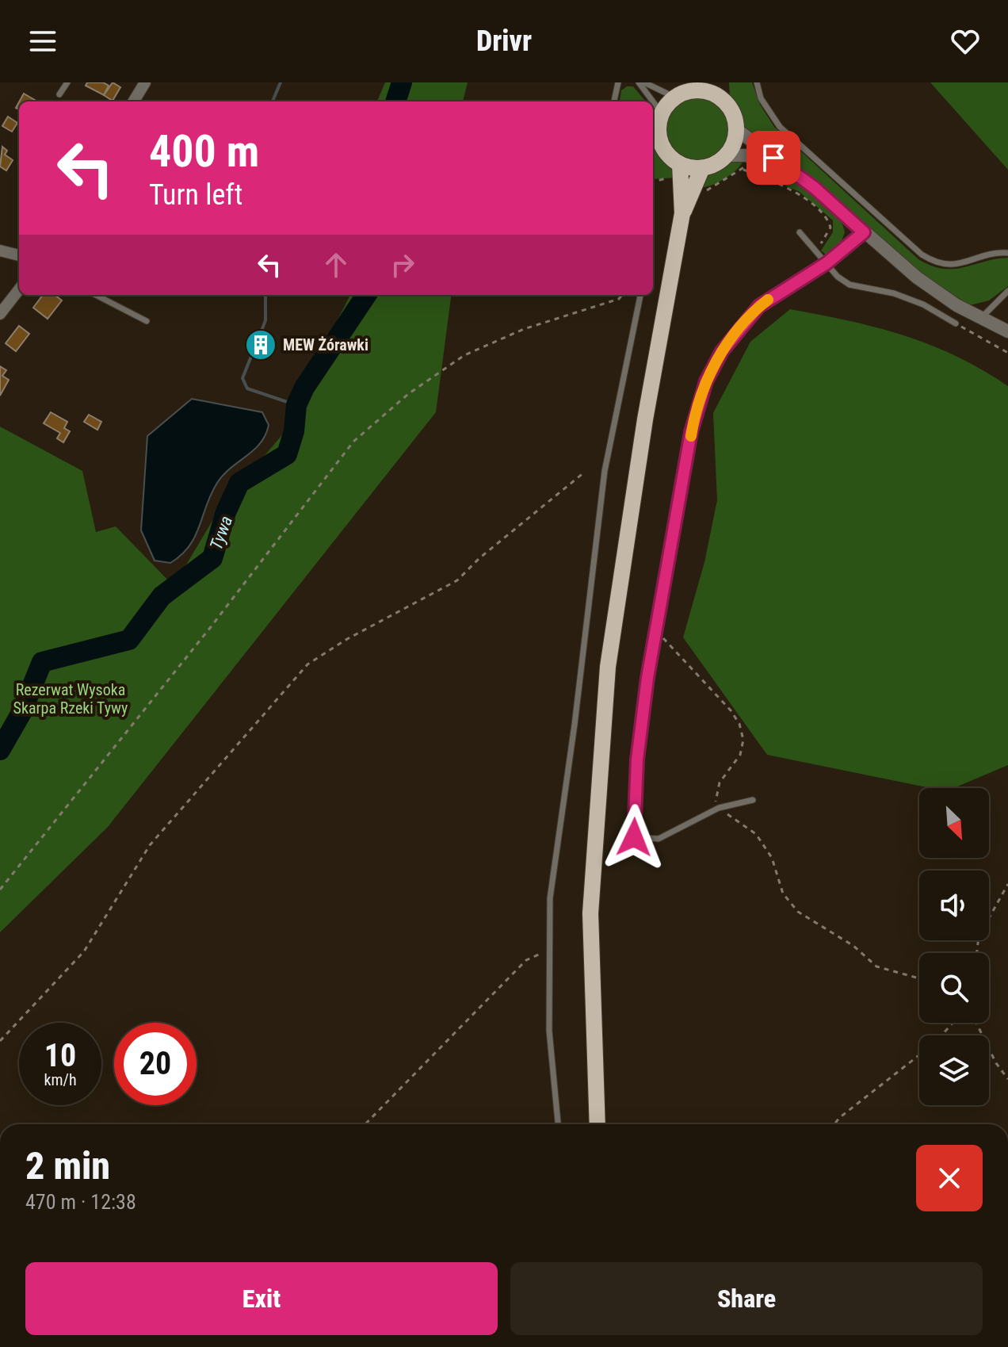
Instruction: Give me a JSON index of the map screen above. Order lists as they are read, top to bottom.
{
  "water": ["Tywa"],
  "parks": ["Rezerwat Wysoka Skarpa Rzeki Tywy"],
  "places": {
    "building": ["MEW Żórawki"]
  },
  "north": "bottom right",
  "page": {
    "header": "Drivr",
    "turn": ["400 m", "Turn left"],
    "speed": "10 km/h",
    "limit": "20",
    "heading": ["2 min", "470 m · 12:38"],
    "buttons": ["Exit", "Share"]
  }
}
